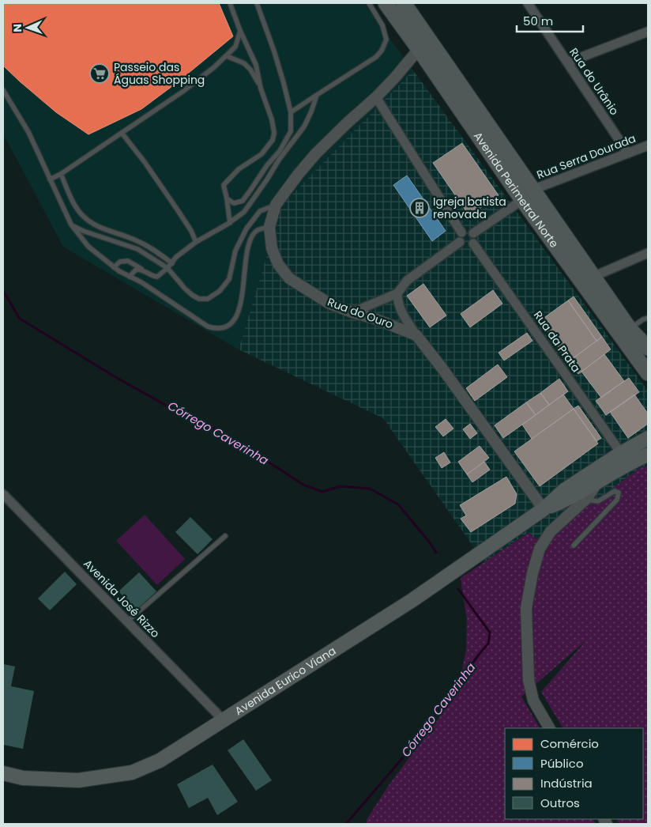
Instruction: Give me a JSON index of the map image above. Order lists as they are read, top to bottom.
{
  "streets": {
    "highway": ["Avenida Perimetral Norte"],
    "main road": ["Avenida Eurico Viana"],
    "street": [
      "Rua do Urânio",
      "Rua Serra Dourada",
      "Rua do Ouro",
      "Rua da Prata",
      "Avenida José Rizzo"
    ]
  },
  "crossings": [
    ["Rua do Urânio", "Rua Serra Dourada"],
    ["Rua Serra Dourada", "Avenida Perimetral Norte"],
    ["Rua Serra Dourada", "Rua da Prata"],
    ["Avenida Perimetral Norte", "Rua do Ouro"],
    ["Rua da Prata", "Avenida Eurico Viana"],
    ["Avenida José Rizzo", "Avenida Eurico Viana"]
  ],
  "water": ["Córrego Caverinha"],
  "places": {
    "supermarket": ["Passeio das Águas Shopping"],
    "building": ["Igreja batista renovada"]
  },
  "legend": [
    "Comércio",
    "Público",
    "Indústria",
    "Outros"
  ],
  "scale_bar": "50 m",
  "north": "left"
}
